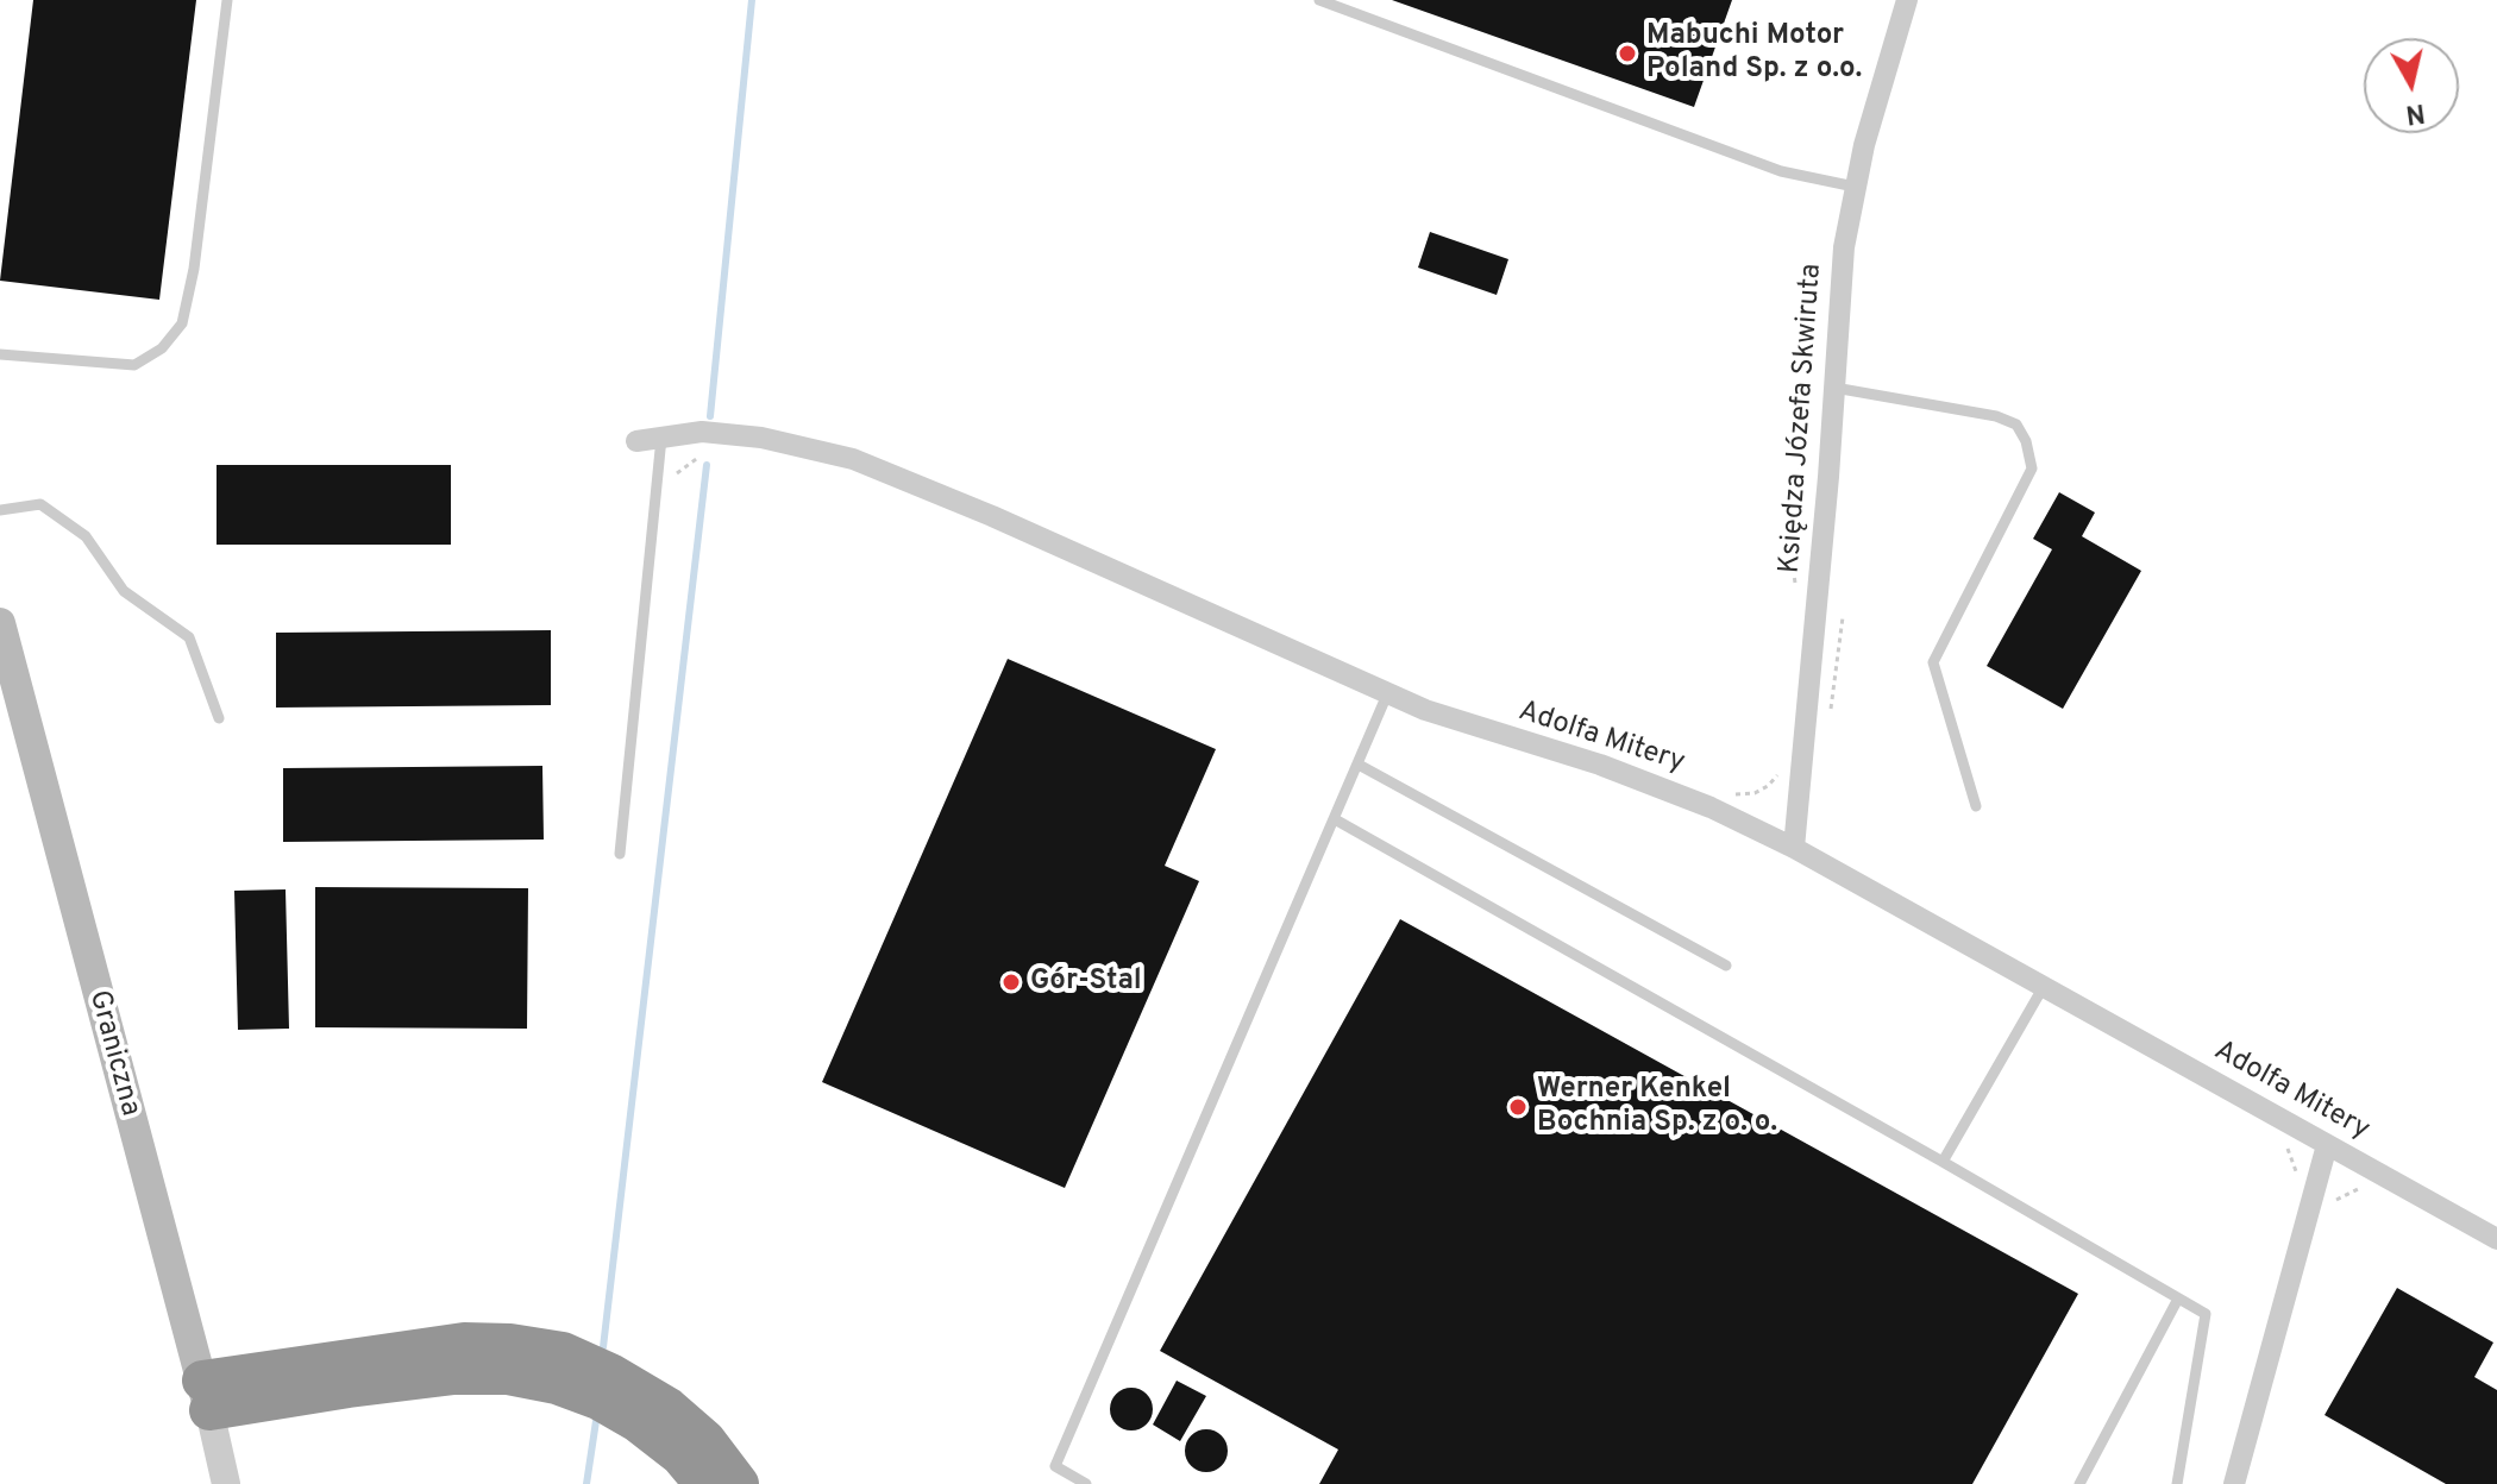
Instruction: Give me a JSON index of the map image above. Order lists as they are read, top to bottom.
{
  "streets": {
    "main road": ["Graniczna"],
    "street": ["Księdza Józefa Skwiruta", "Adolfa Mitery"]
  },
  "crossings": [
    ["Księdza Józefa Skwiruta", "Adolfa Mitery"]
  ],
  "places": ["Mabuchi Motor Poland Sp. z o.o.", "Gór-Stal", "Werner Kenkel Bochnia Sp. z o. o."],
  "north": "bottom"
}
